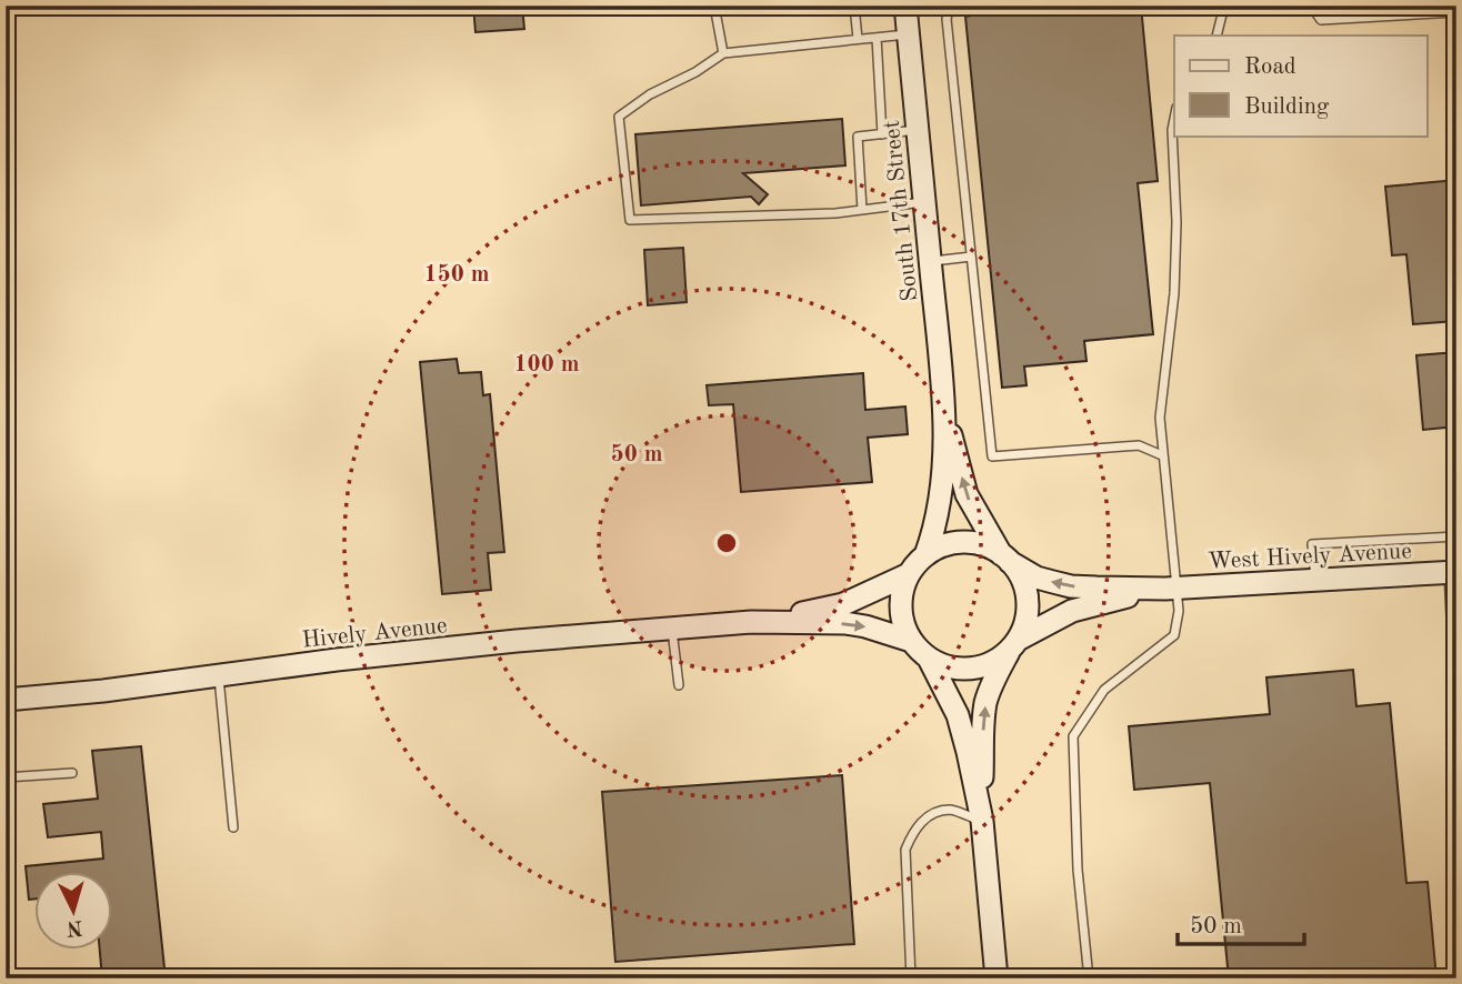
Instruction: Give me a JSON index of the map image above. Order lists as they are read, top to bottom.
{
  "streets": {
    "street": ["South 17th Street", "West Hively Avenue", "Hively Avenue"]
  },
  "legend": ["Road", "Building"],
  "scale_bar": "50 m",
  "north": "bottom",
  "rings": ["150 m", "100 m", "50 m"]
}
